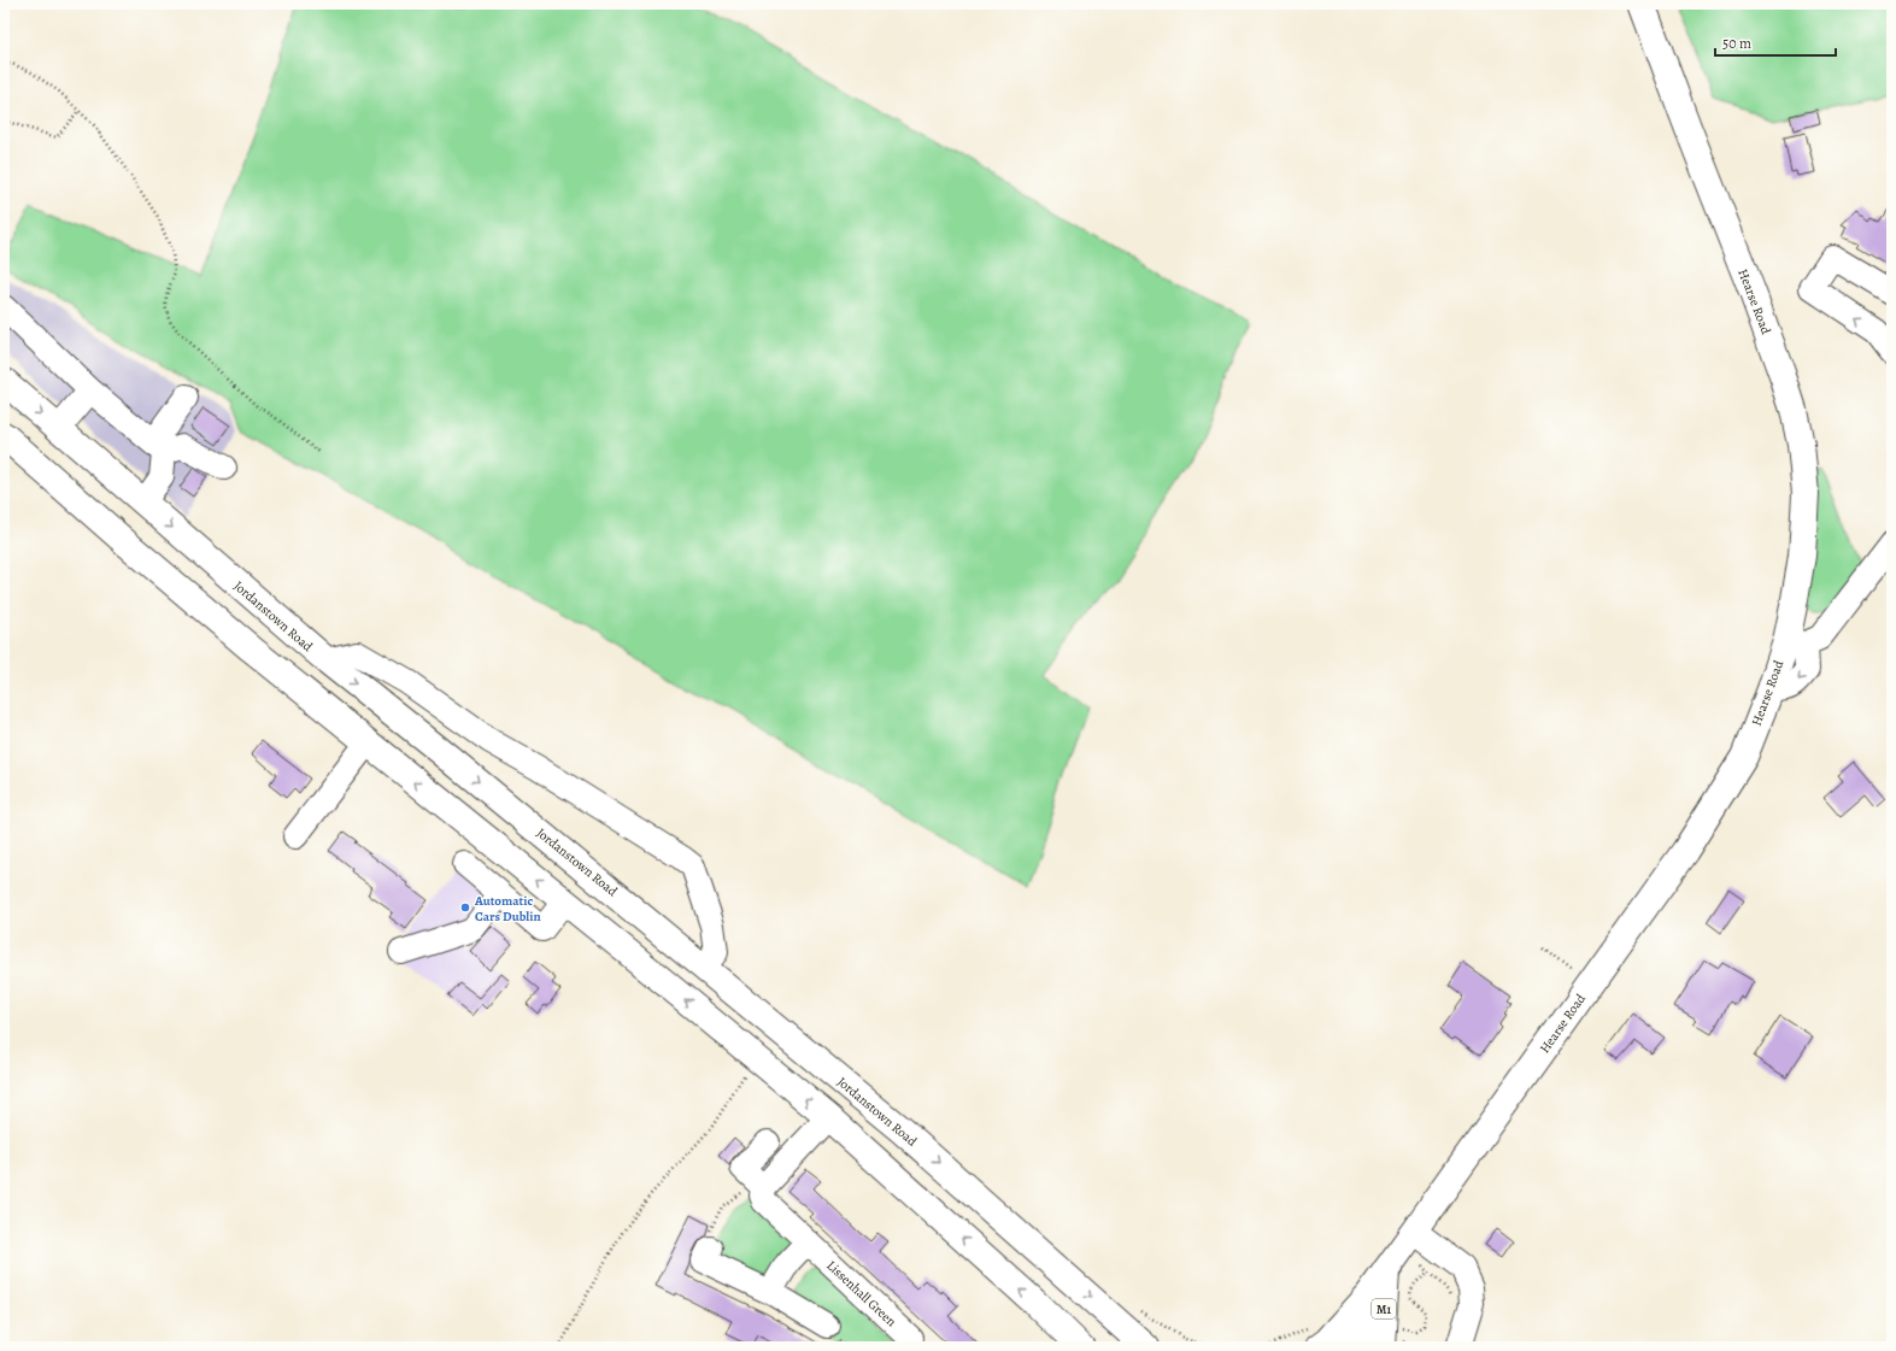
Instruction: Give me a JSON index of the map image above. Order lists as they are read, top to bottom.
{
  "streets": {
    "main road": ["Hearse Road", "Jordanstown Road", "M1"],
    "street": ["Lissenhall Green"]
  },
  "crossings": [
    ["Hearse Road", "M1"]
  ],
  "places": ["Automatic Cars Dublin"],
  "scale_bar": "50 m"
}
